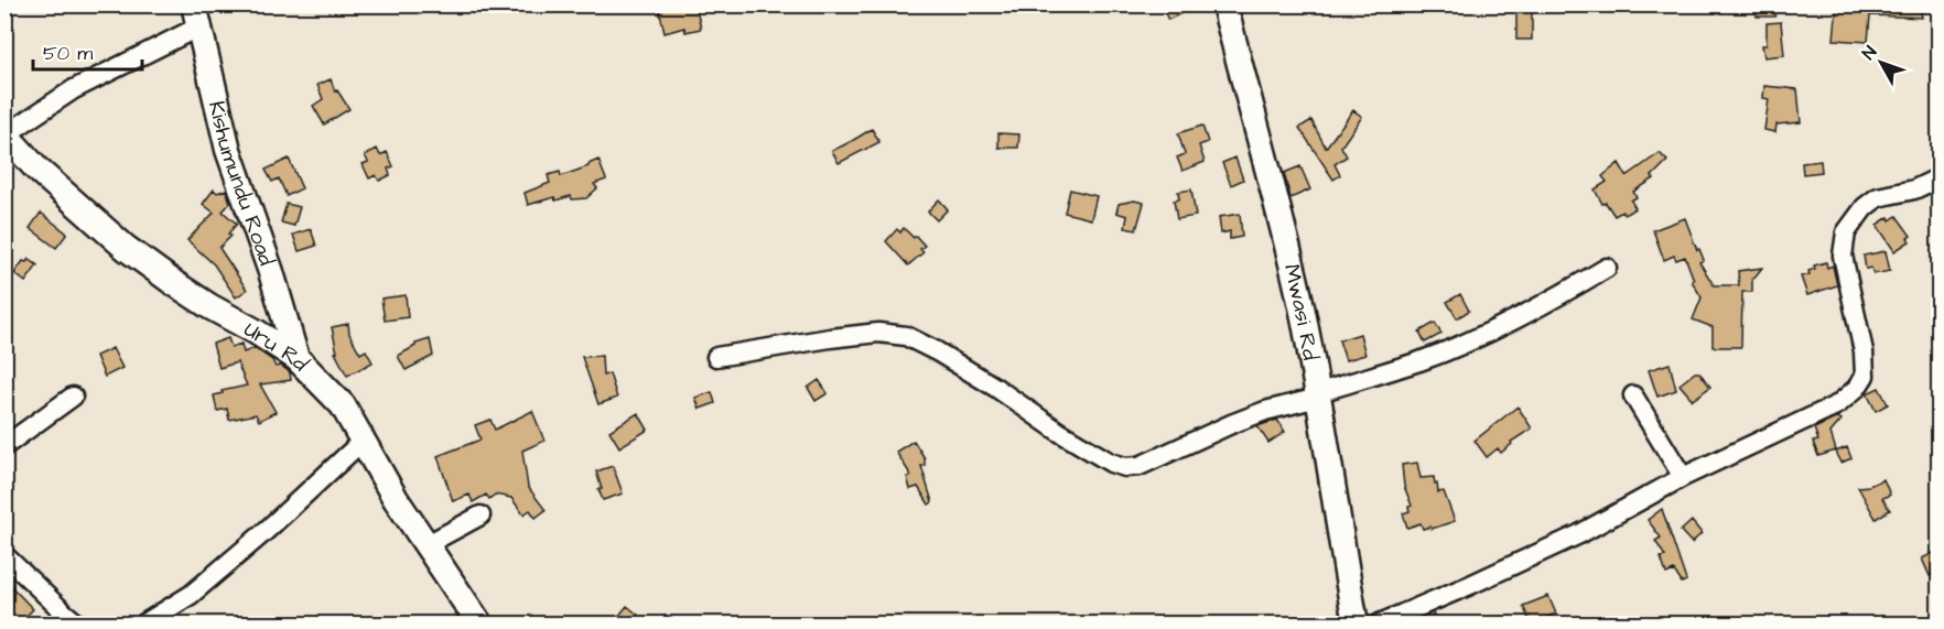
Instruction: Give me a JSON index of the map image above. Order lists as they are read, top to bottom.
{
  "streets": {
    "street": ["Kishumundu Road", "Mwasi Rd", "Uru Rd"]
  },
  "crossings": [
    ["Kishumundu Road", "Uru Rd"]
  ],
  "scale_bar": "50 m",
  "north": "top left"
}
